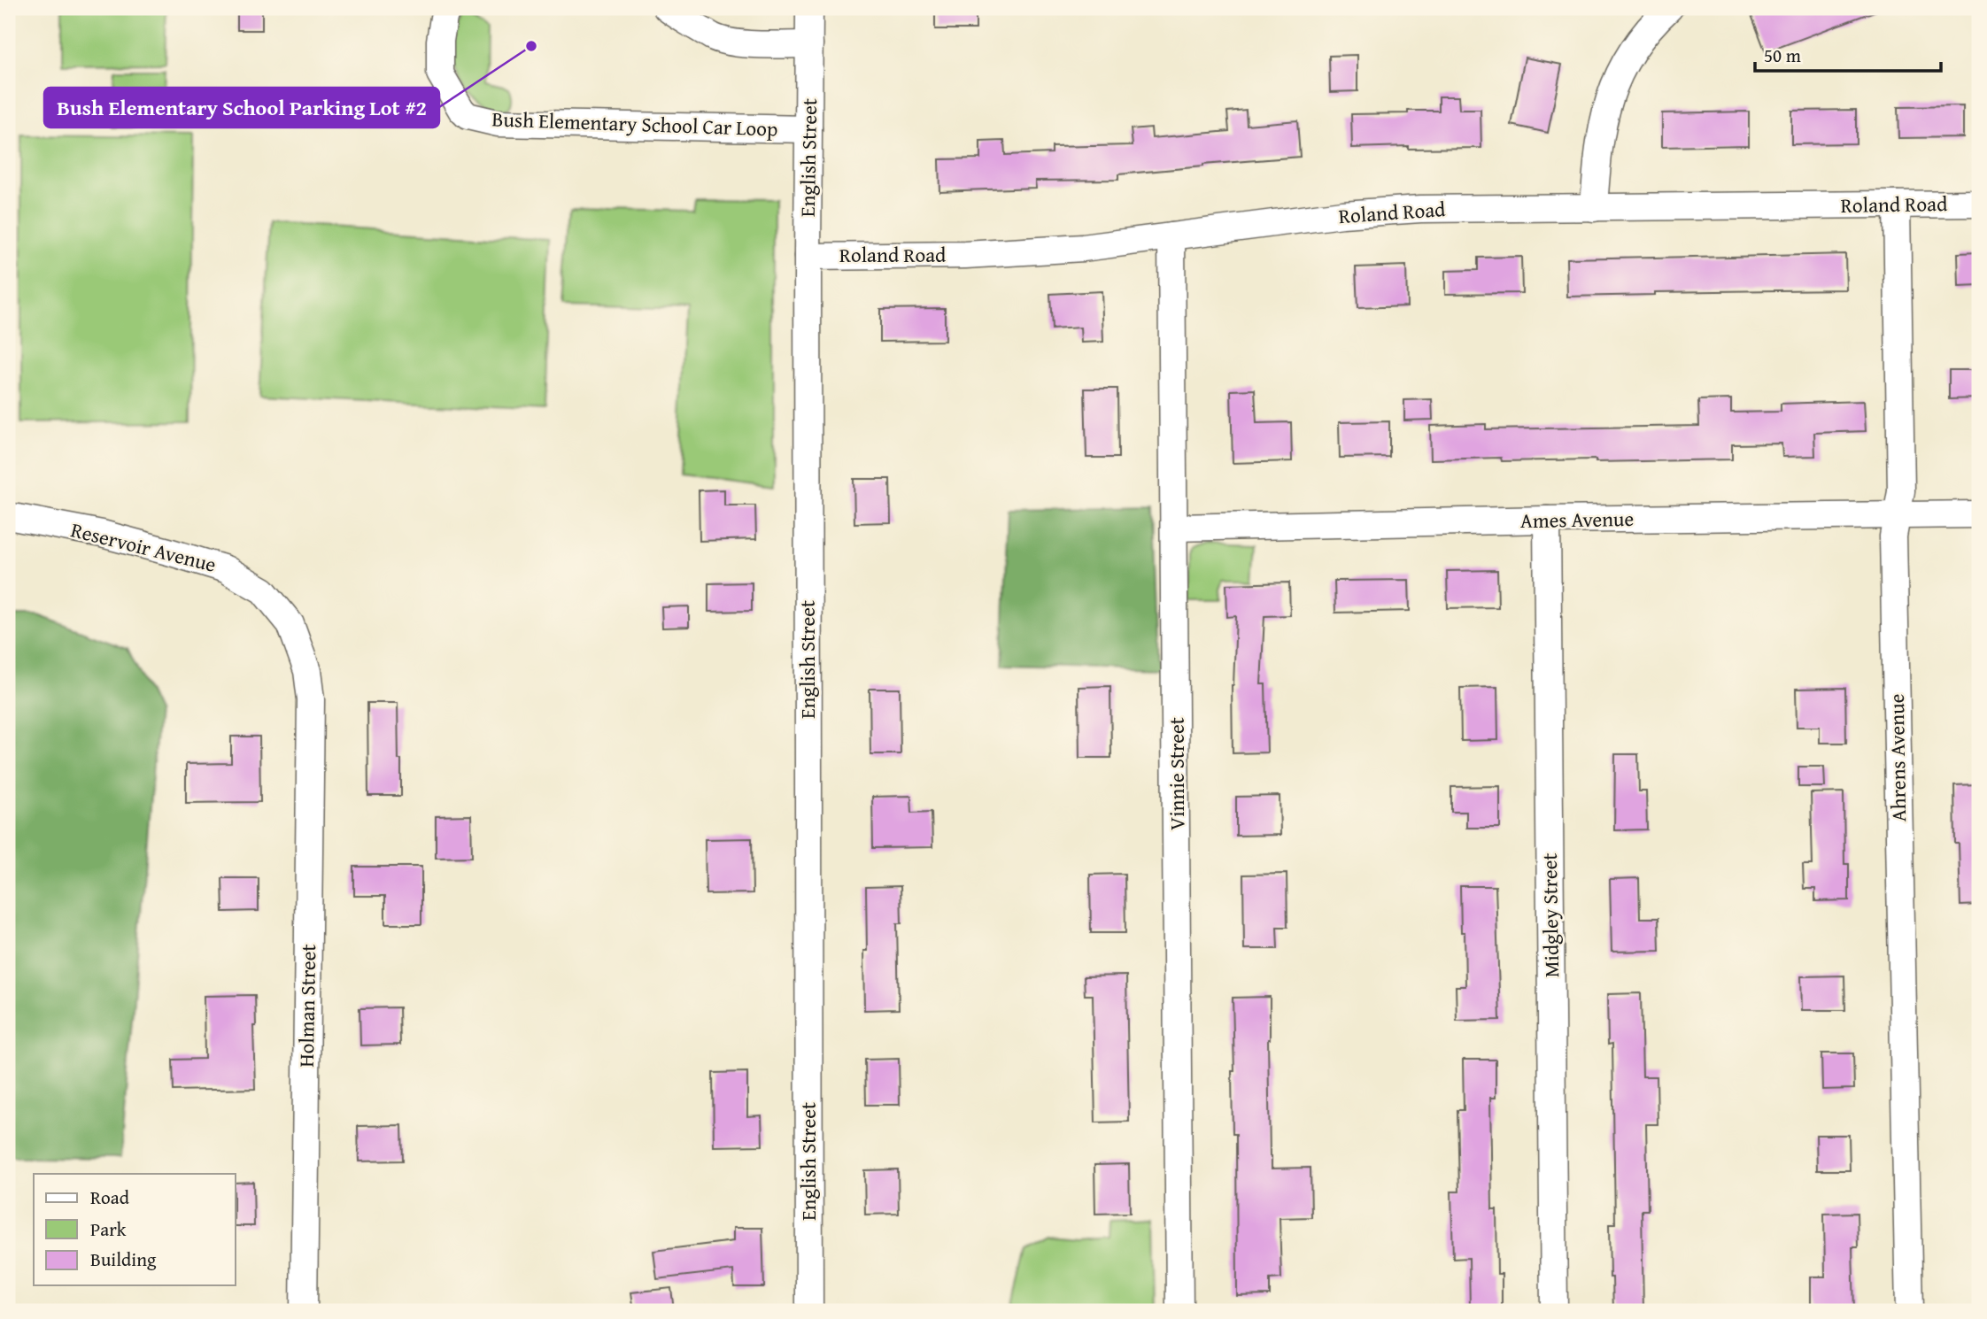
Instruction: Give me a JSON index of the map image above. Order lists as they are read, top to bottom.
{
  "streets": {
    "street": [
      "Bush Elementary School Car Loop",
      "English Street",
      "Roland Road",
      "Ames Avenue",
      "Reservoir Avenue",
      "Ahrens Avenue",
      "Vinnie Street",
      "Midgley Street",
      "Holman Street"
    ]
  },
  "crossings": [
    ["Bush Elementary School Car Loop", "English Street"],
    ["English Street", "Roland Road"],
    ["Roland Road", "Ahrens Avenue"],
    ["Roland Road", "Vinnie Street"],
    ["Ames Avenue", "Ahrens Avenue"],
    ["Ames Avenue", "Vinnie Street"],
    ["Ames Avenue", "Midgley Street"],
    ["Reservoir Avenue", "Holman Street"]
  ],
  "places": ["Bush Elementary School Parking Lot #2"],
  "legend": ["Road", "Park", "Building"],
  "scale_bar": "50 m"
}
